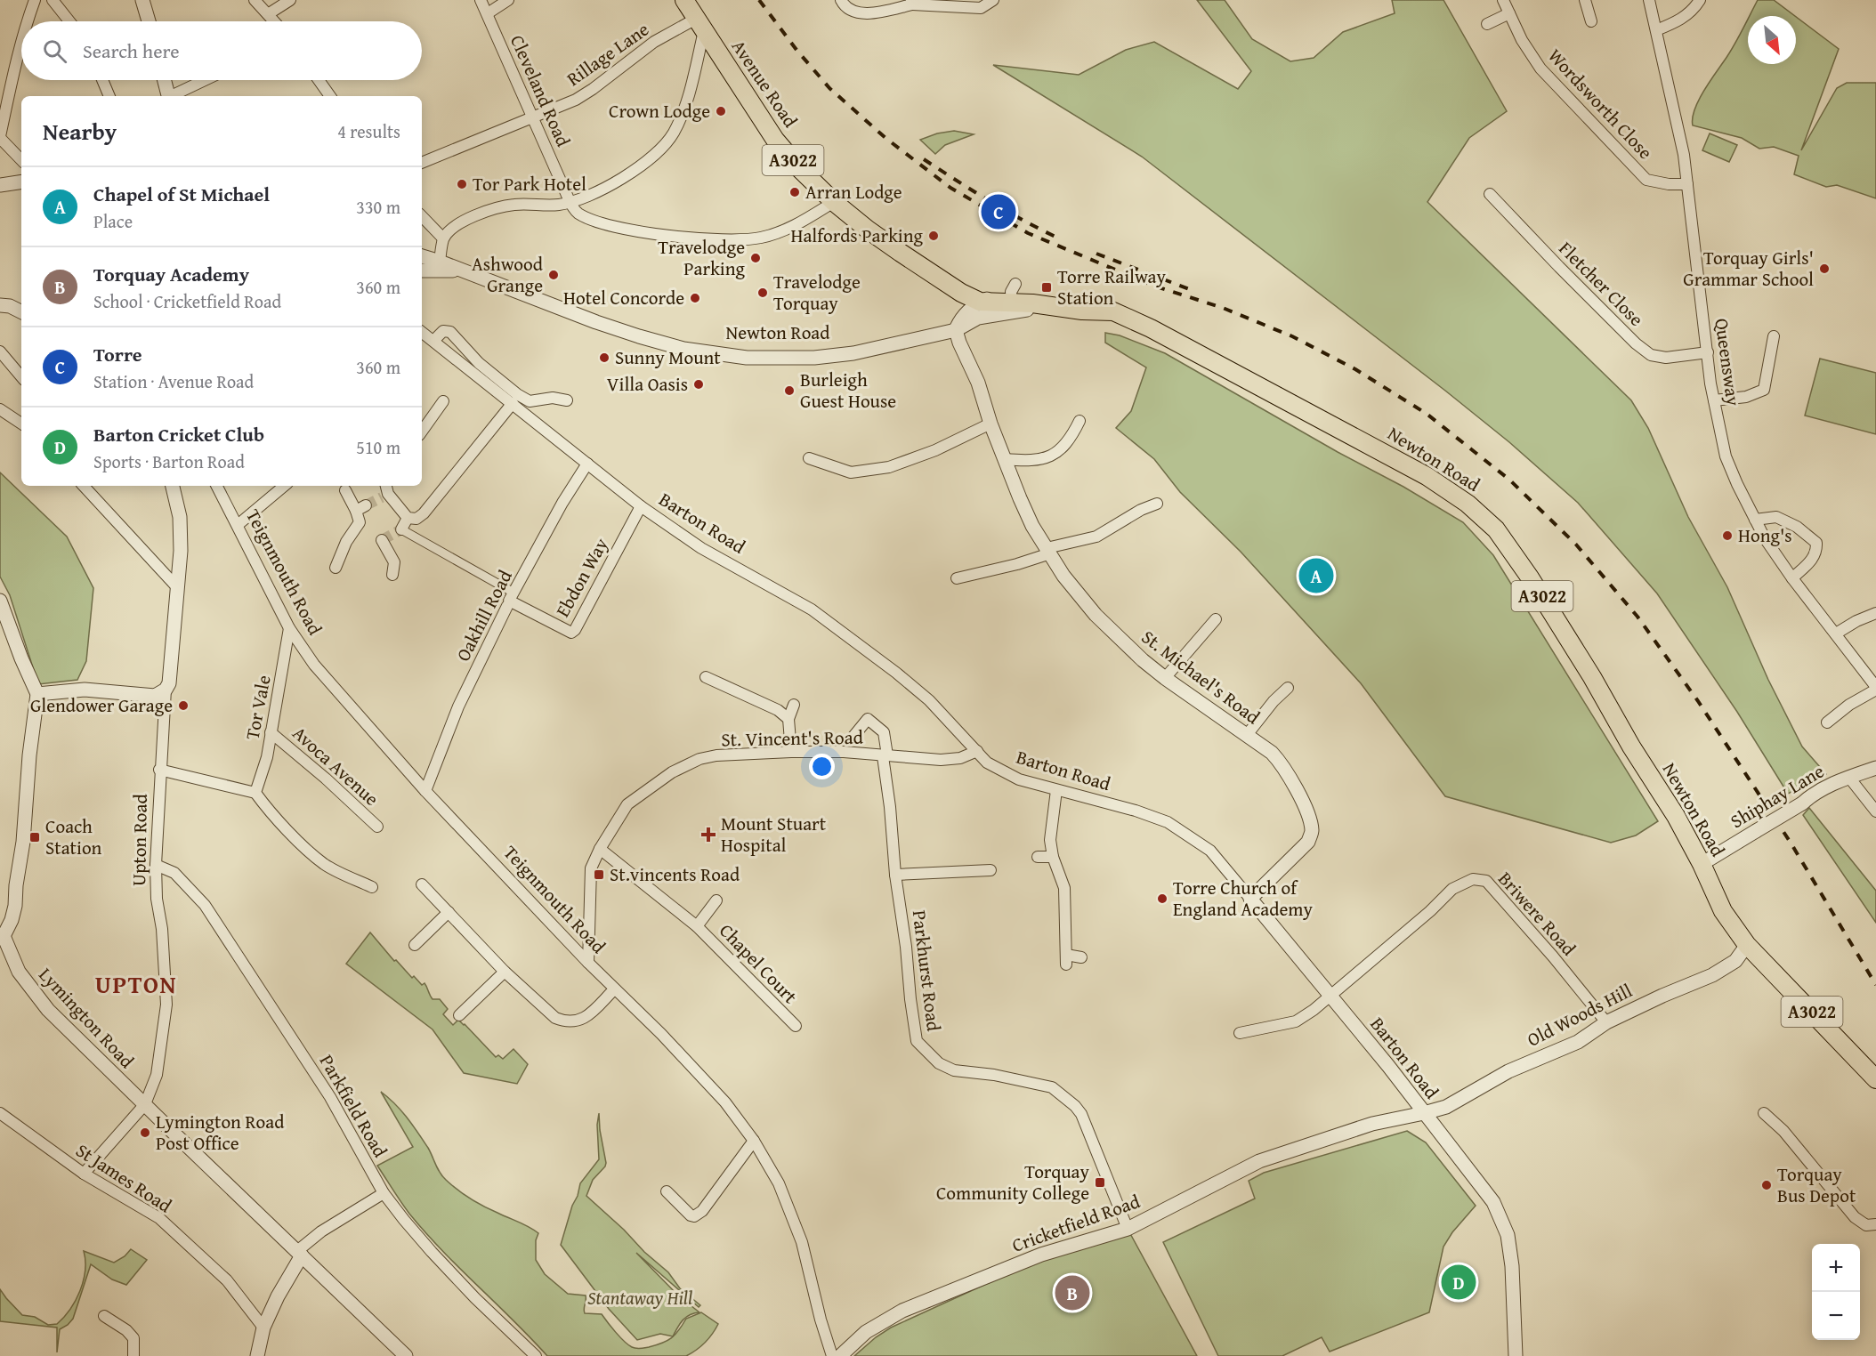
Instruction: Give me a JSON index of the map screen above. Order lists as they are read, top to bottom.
{
  "streets": {
    "main road": ["Avenue Road", "A3022", "Newton Road"],
    "street": [
      "Rillage Lane",
      "Cleveland Road",
      "Wordsworth Close",
      "Fletcher Close",
      "Queensway",
      "Barton Road",
      "Teignmouth Road",
      "Ebdon Way",
      "Oakhill Road",
      "St. Michael's Road",
      "Tor Vale",
      "St. Vincent's Road",
      "Avoca Avenue",
      "Shiphay Lane",
      "Upton Road",
      "Briwere Road",
      "Chapel Court",
      "Parkhurst Road",
      "Old Woods Hill",
      "Lymington Road",
      "Parkfield Road",
      "St James Road",
      "Cricketfield Road"
    ]
  },
  "crossings": [
    ["Rillage Lane", "Avenue Road"],
    ["Rillage Lane", "Cleveland Road"],
    ["Avenue Road", "Cleveland Road"],
    ["Avenue Road", "A3022"],
    ["Avenue Road", "Newton Road"],
    ["Wordsworth Close", "Queensway"],
    ["A3022", "Newton Road"],
    ["A3022", "Old Woods Hill"],
    ["Fletcher Close", "Queensway"],
    ["Newton Road", "St. Michael's Road"],
    ["Newton Road", "Shiphay Lane"],
    ["Newton Road", "Old Woods Hill"],
    ["Barton Road", "Ebdon Way"],
    ["Barton Road", "Oakhill Road"],
    ["Barton Road", "St. Michael's Road"],
    ["Barton Road", "St. Vincent's Road"],
    ["Barton Road", "Briwere Road"],
    ["Barton Road", "Old Woods Hill"],
    ["Barton Road", "Cricketfield Road"],
    ["Teignmouth Road", "Oakhill Road"],
    ["Teignmouth Road", "Tor Vale"],
    ["Teignmouth Road", "St. Vincent's Road"],
    ["Ebdon Way", "Oakhill Road"],
    ["Tor Vale", "Avoca Avenue"],
    ["St. Vincent's Road", "Chapel Court"],
    ["St. Vincent's Road", "Parkhurst Road"],
    ["Upton Road", "Lymington Road"],
    ["Upton Road", "Parkfield Road"],
    ["Upton Road", "St James Road"],
    ["Briwere Road", "Old Woods Hill"],
    ["Parkhurst Road", "Cricketfield Road"],
    ["Old Woods Hill", "Cricketfield Road"]
  ],
  "districts": ["UPTON"],
  "parks": ["Stantaway Hill"],
  "places": {
    "other": [
      "Crown Lodge",
      "Tor Park Hotel",
      "Arran Lodge",
      "Halfords Parking",
      "Travelodge Parking",
      "Torquay Girls' Grammar School",
      "Ashwood Grange",
      "Travelodge Torquay",
      "Hotel Concorde",
      "Sunny Mount",
      "Villa Oasis",
      "Burleigh Guest House",
      "Hong's",
      "Glendower Garage",
      "Torre Church of England Academy",
      "Lymington Road Post Office",
      "Torquay Bus Depot"
    ],
    "transit": [
      "Torre Railway Station",
      "Coach Station",
      "St.vincents Road",
      "Torquay Community College"
    ],
    "health": ["Mount Stuart Hospital"]
  },
  "north": "bottom right",
  "page": {
    "search": "Search here",
    "heading": ["Nearby", "4 results"],
    "list": [
      {
        "mark": "A",
        "name": "Chapel of St Michael",
        "note": "Place",
        "value": "330 m"
      },
      {
        "mark": "B",
        "name": "Torquay Academy",
        "note": "School · Cricketfield Road",
        "value": "360 m"
      },
      {
        "mark": "C",
        "name": "Torre",
        "note": "Station · Avenue Road",
        "value": "360 m"
      },
      {
        "mark": "D",
        "name": "Barton Cricket Club",
        "note": "Sports · Barton Road",
        "value": "510 m"
      }
    ],
    "pins": [
      "C",
      "A",
      "D",
      "B"
    ],
    "map_buttons": ["+", "−"]
  }
}
